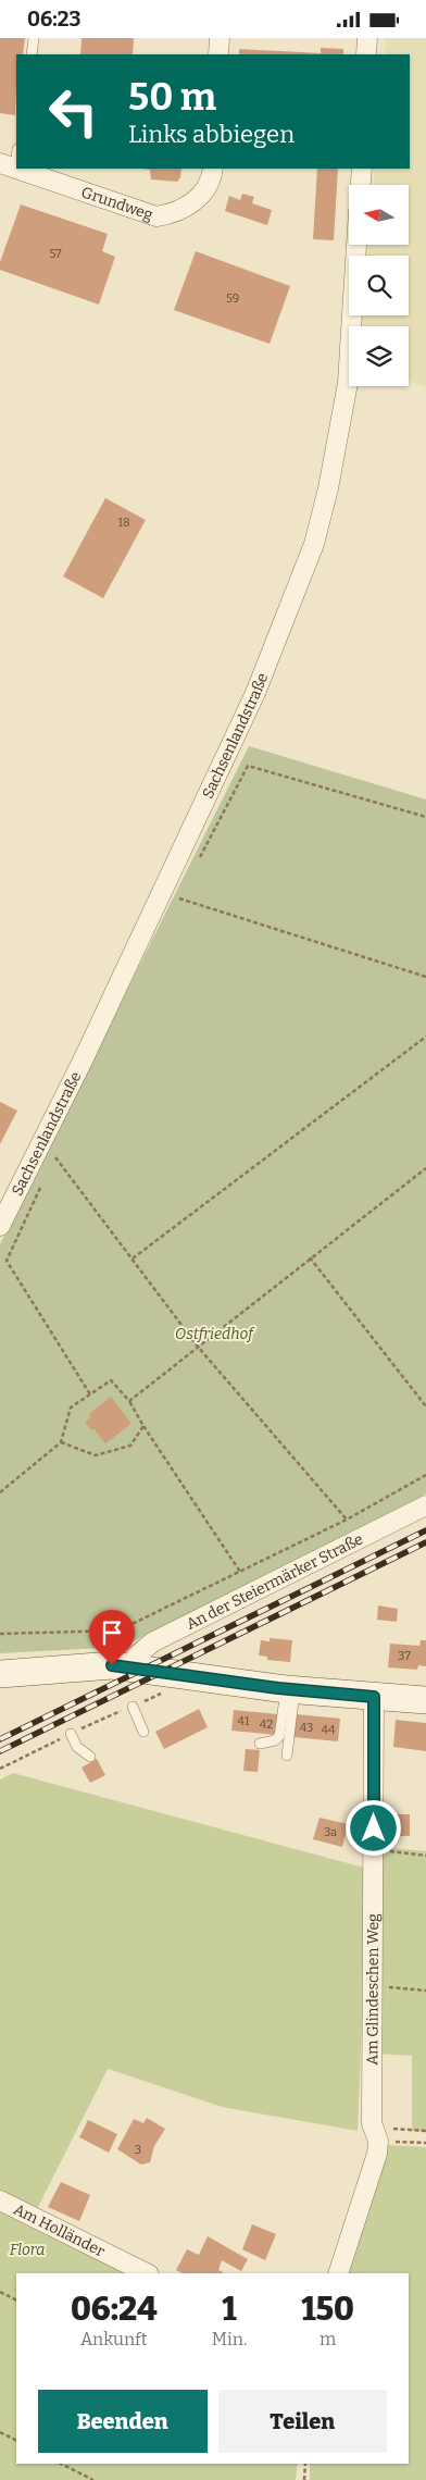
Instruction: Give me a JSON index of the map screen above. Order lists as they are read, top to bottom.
{
  "streets": {
    "street": [
      "Grundweg",
      "Sachsenlandstraße",
      "An der Steiermärker Straße",
      "Am Glindeschen Weg",
      "Am Holländer"
    ]
  },
  "parks": ["Ostfriedhof", "Flora"],
  "house_numbers": [
    "57",
    "59",
    "18",
    "37",
    "41",
    "42",
    "43",
    "44",
    "3a",
    "3"
  ],
  "north": "left",
  "page": {
    "status": "06:23",
    "turn": ["50 m", "Links abbiegen"],
    "eta": [
      "06:24",
      "Ankunft",
      "1",
      "Min.",
      "150",
      "m"
    ],
    "buttons": ["Beenden", "Teilen"]
  }
}
